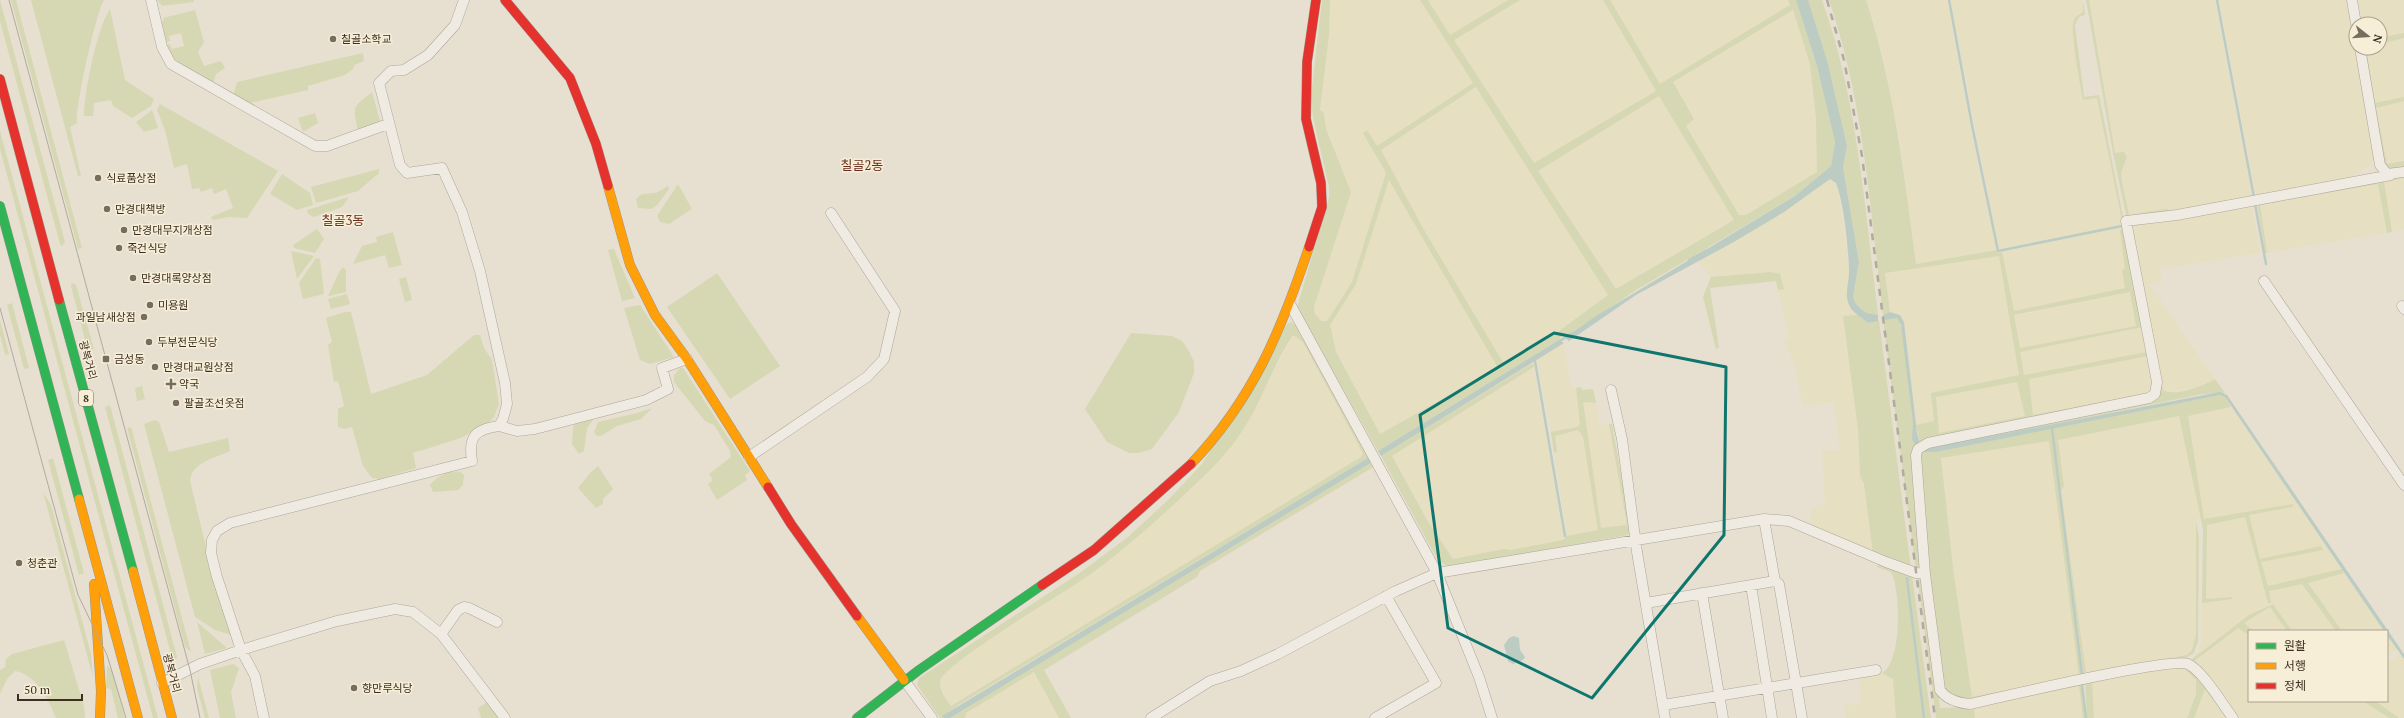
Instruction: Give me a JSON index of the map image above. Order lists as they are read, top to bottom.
{
  "streets": {
    "main road": ["광복거리", "8"]
  },
  "districts": ["칠골2동", "칠골3동"],
  "places": {
    "other": [
      "칠골소학교",
      "식료품상점",
      "만경대책방",
      "만경대무지개상점",
      "죽건식당",
      "만경대록양상점",
      "미용원",
      "과일남새상점",
      "두부전문식당",
      "만경대교원상점",
      "팔골조선옷점",
      "청춘관",
      "향만루식당"
    ],
    "transit": ["금성동"],
    "health": ["약국"]
  },
  "legend": ["원활", "서행", "정체"],
  "scale_bar": "50 m",
  "north": "right"
}
